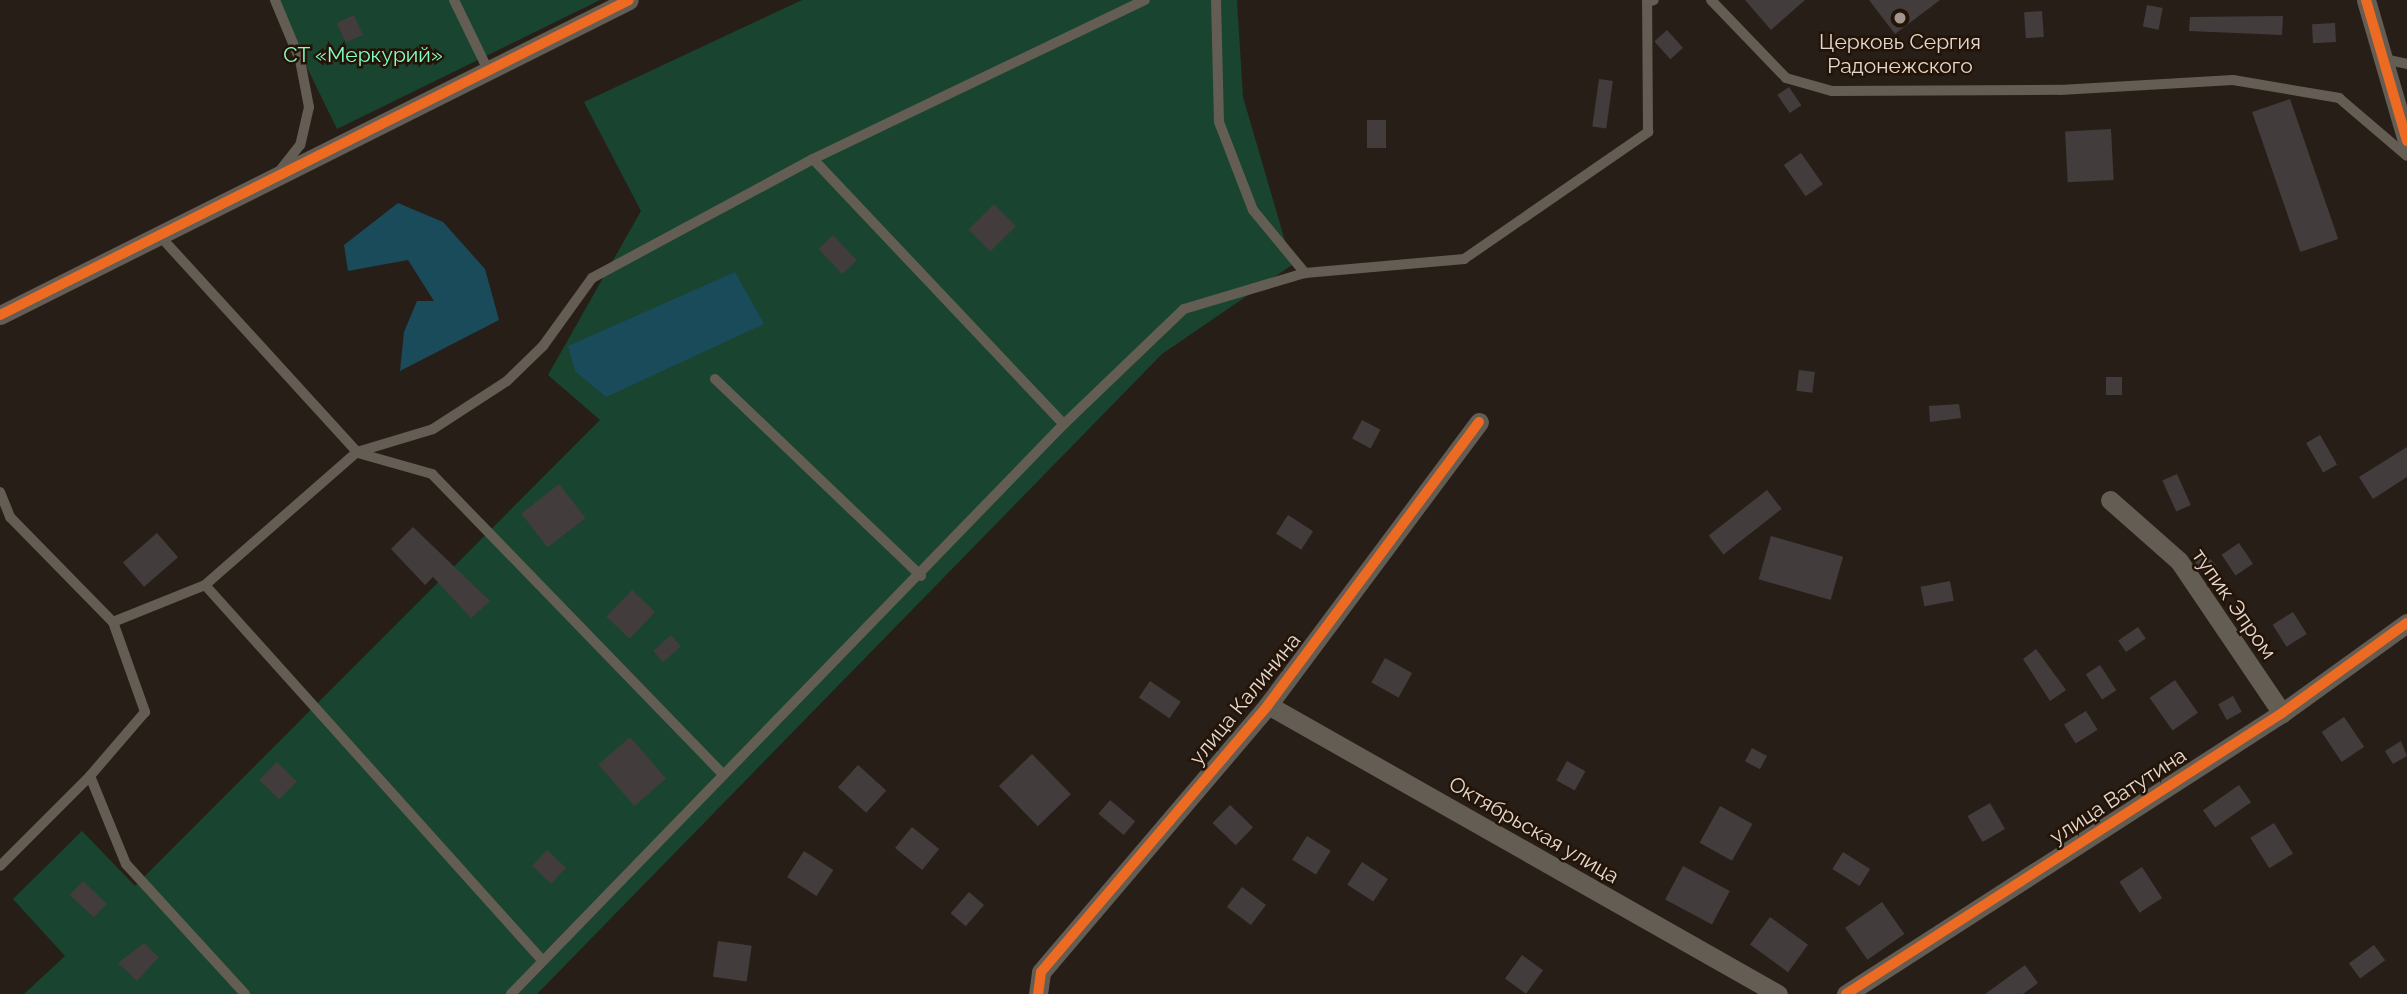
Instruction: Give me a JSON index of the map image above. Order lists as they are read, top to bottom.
{
  "streets": {
    "street": [
      "тупик Эпром",
      "улица Калинина",
      "улица Ватутина",
      "Октябрьская улица"
    ]
  },
  "crossings": [
    ["тупик Эпром", "улица Ватутина"],
    ["улица Калинина", "Октябрьская улица"]
  ],
  "parks": ["СТ «Меркурий»"],
  "places": ["Церковь Сергия Радонежского"]
}
